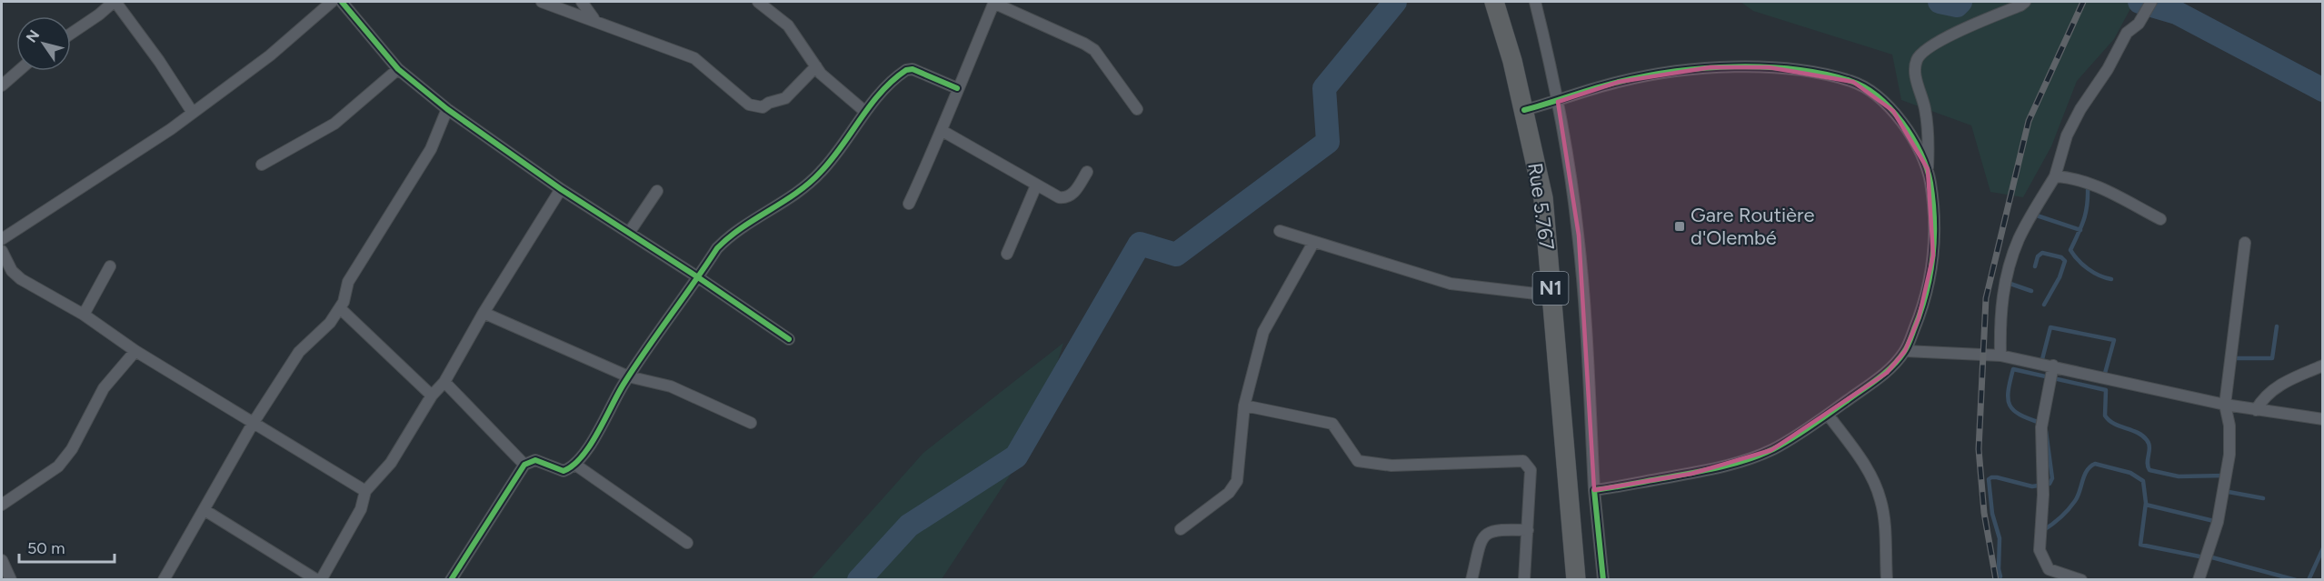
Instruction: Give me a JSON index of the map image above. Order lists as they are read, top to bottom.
{
  "streets": {
    "highway": ["Rue 5.767", "N1"]
  },
  "places": {
    "transit": ["Gare Routière d'Olembé"]
  },
  "scale_bar": "50 m",
  "north": "top left"
}
